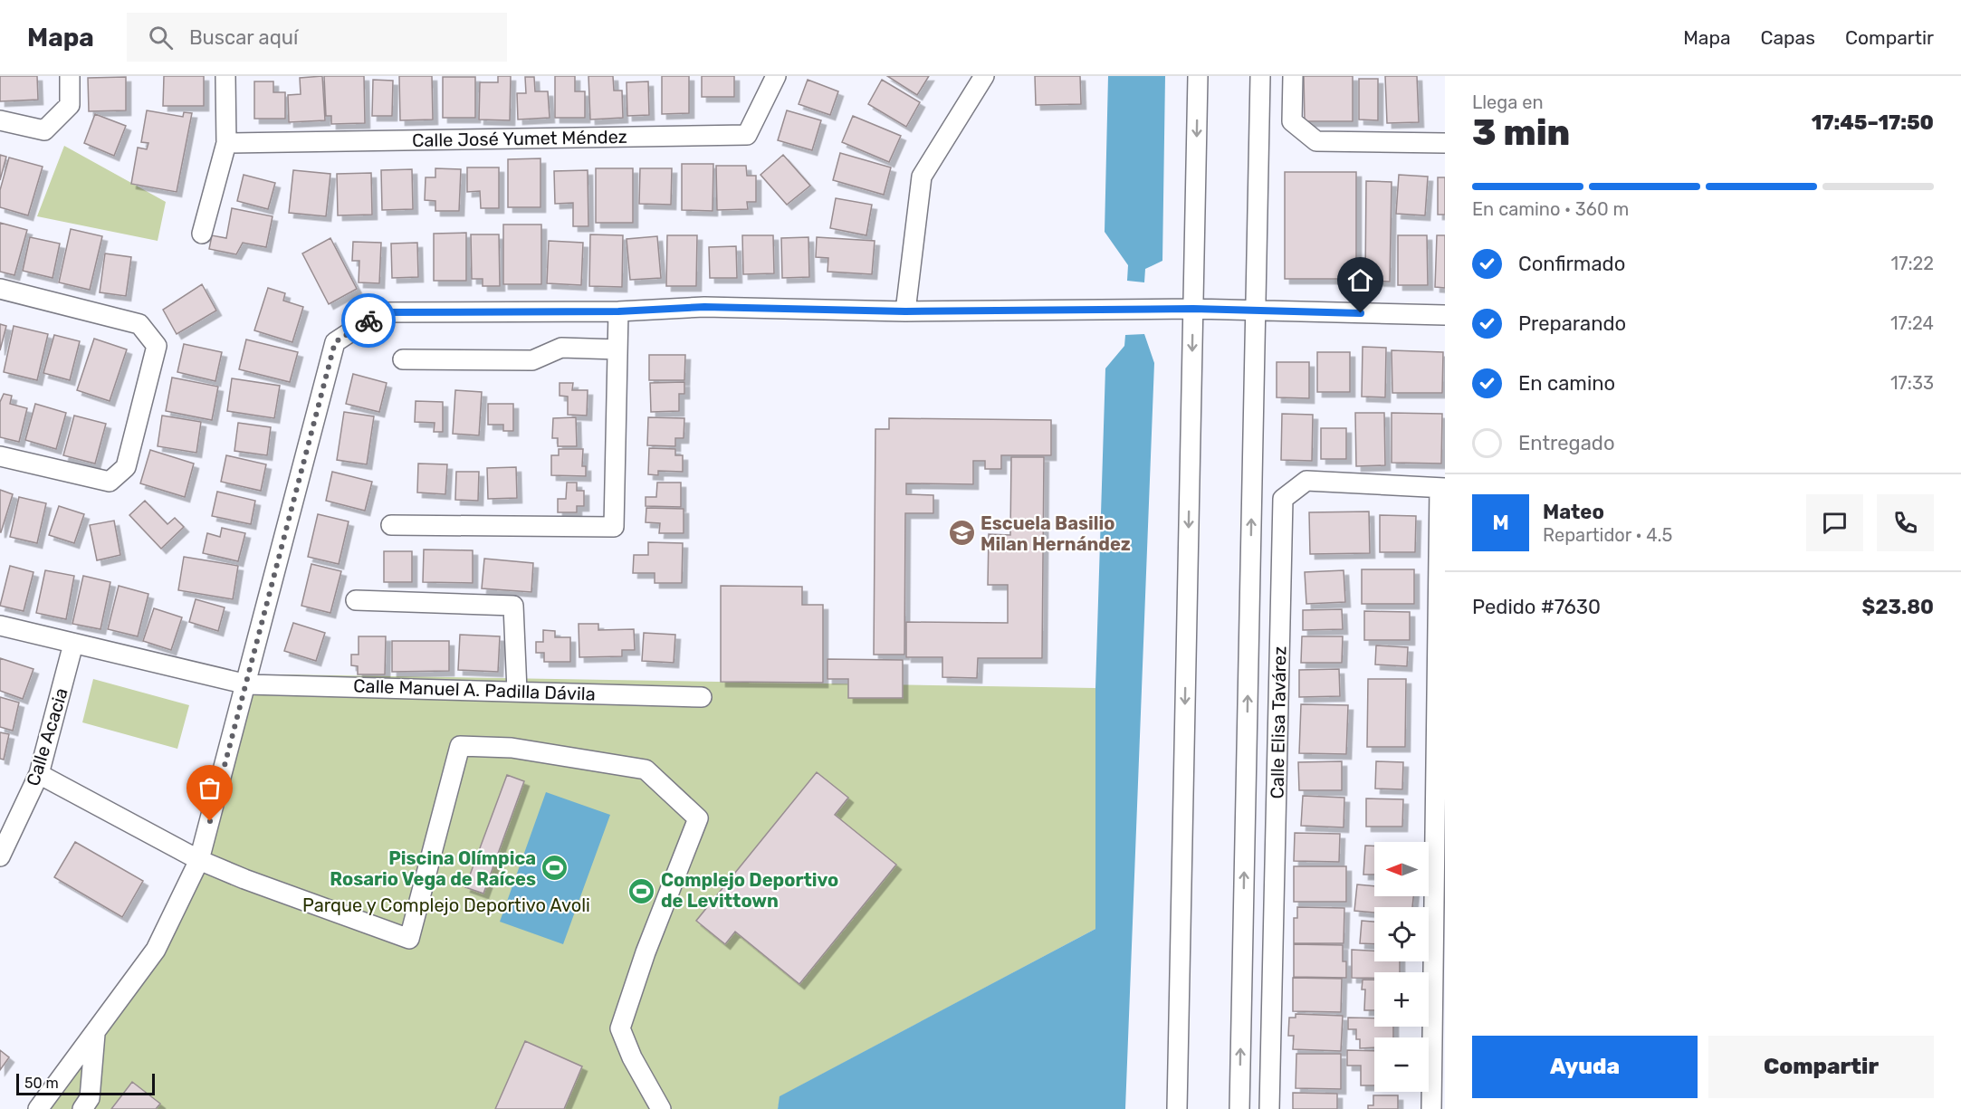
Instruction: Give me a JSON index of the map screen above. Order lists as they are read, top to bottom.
{
  "streets": {
    "street": [
      "Calle José Yumet Méndez",
      "Calle Manuel A. Padilla Dávila",
      "Calle Elisa Tavárez",
      "Calle Acacia"
    ]
  },
  "crossings": [
    ["Calle Manuel A. Padilla Dávila", "Calle Acacia"]
  ],
  "parks": ["Parque y Complejo Deportivo Avoli"],
  "places": {
    "school or university": ["Escuela Basilio Milan Hernández"],
    "sports": ["Piscina Olímpica Rosario Vega de Raíces", "Complejo Deportivo de Levittown"]
  },
  "scale_bar": "50 m",
  "north": "left",
  "page": {
    "header": "Mapa",
    "search": "Buscar aquí",
    "nav": ["Mapa", "Capas", "Compartir"],
    "heading": ["3 min", "Llega en", "17:45–17:50"],
    "panel": [
      "Mateo",
      "Repartidor · 4.5",
      "Pedido #7630",
      "$23.80"
    ],
    "bar": "En camino · 360 m",
    "list": [
      ["Confirmado", "17:22"],
      ["Preparando", "17:24"],
      ["En camino", "17:33"],
      "Entregado"
    ],
    "round": "M",
    "map_buttons": ["+", "−"],
    "buttons": ["Ayuda", "Compartir"],
    "scale": "50 m"
  }
}
